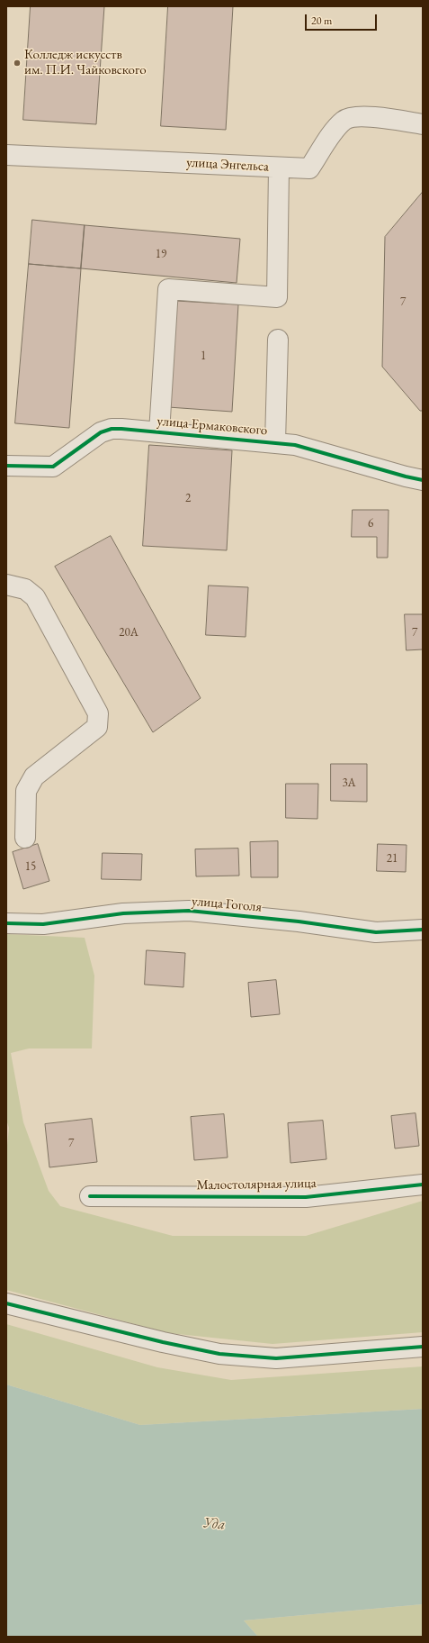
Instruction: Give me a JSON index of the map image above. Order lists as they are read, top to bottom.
{
  "streets": {
    "street": [
      "улица Энгельса",
      "улица Ермаковского",
      "улица Гоголя",
      "Малостолярная улица"
    ]
  },
  "water": ["Уда"],
  "places": ["Колледж искусств им. П.И. Чайковского"],
  "house_numbers": [
    "19",
    "7",
    "1",
    "2",
    "6",
    "20А",
    "7",
    "3А",
    "21",
    "15",
    "7"
  ],
  "scale_bar": "20 m"
}
